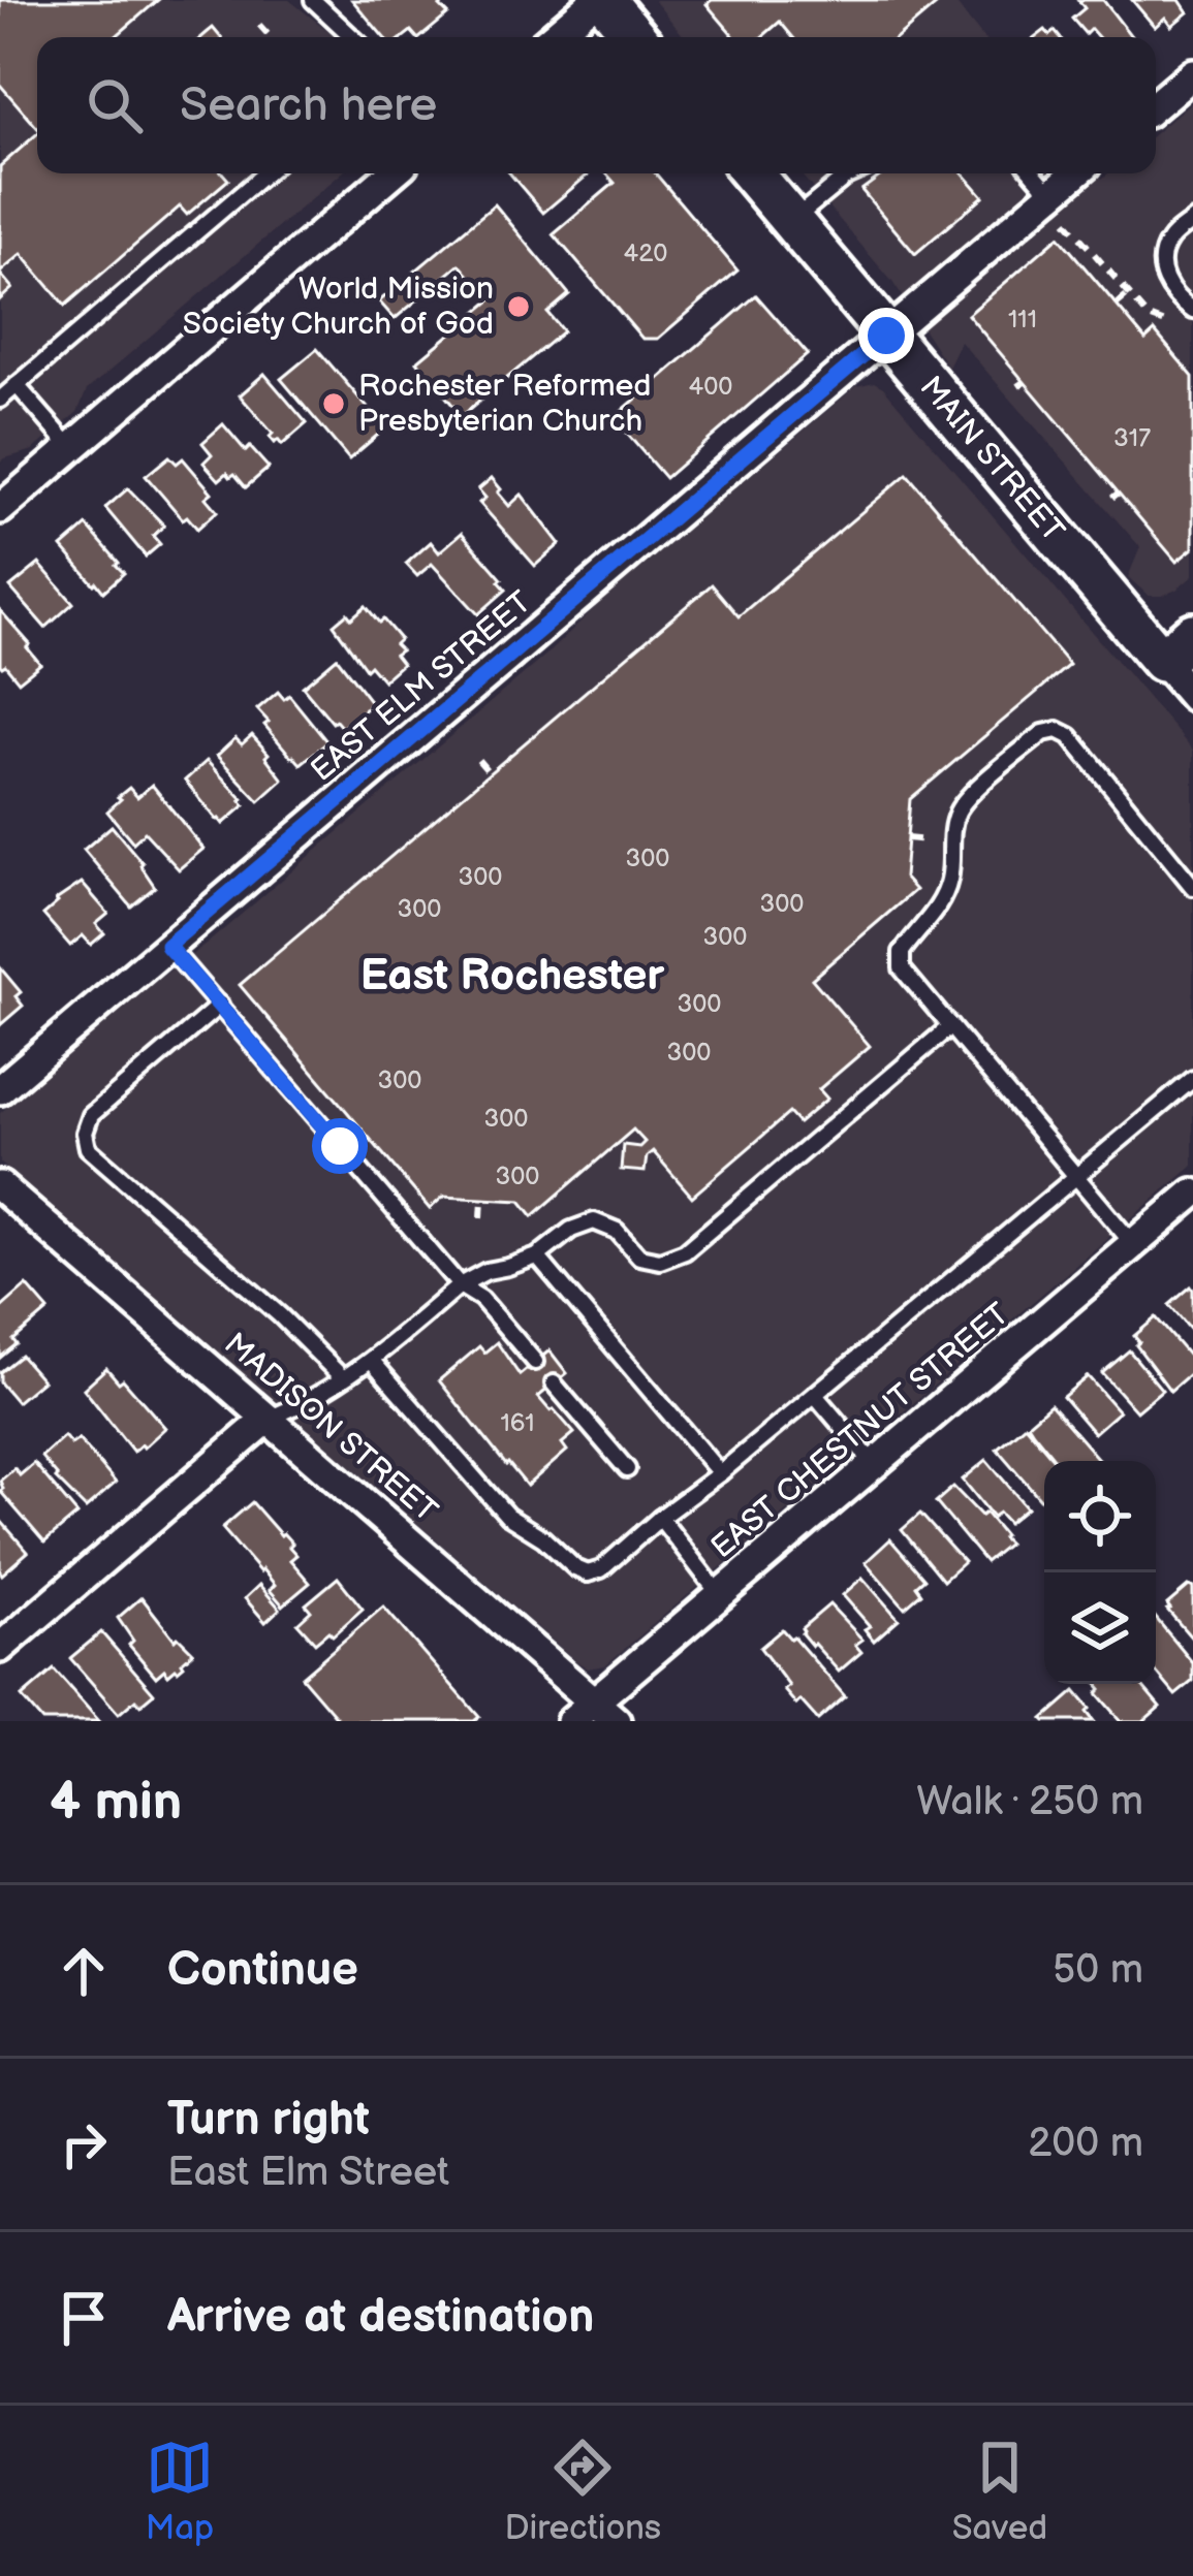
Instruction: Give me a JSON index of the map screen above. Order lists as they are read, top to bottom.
{
  "streets": {
    "street": [
      "MAIN STREET",
      "EAST ELM STREET",
      "MADISON STREET",
      "EAST CHESTNUT STREET"
    ]
  },
  "crossings": [
    ["MAIN STREET", "EAST ELM STREET"],
    ["MADISON STREET", "EAST CHESTNUT STREET"]
  ],
  "districts": ["East Rochester"],
  "places": ["World Mission Society Church of God", "Rochester Reformed Presbyterian Church"],
  "house_numbers": [
    "420",
    "111",
    "400",
    "317",
    "300",
    "300",
    "300",
    "300",
    "300",
    "300",
    "300",
    "300",
    "300",
    "300",
    "161"
  ],
  "page": {
    "search": "Search here",
    "heading": ["4 min", "Walk · 250 m"],
    "list": [
      ["Continue", "50 m"],
      ["Turn right", "East Elm Street", "200 m"],
      "Arrive at destination"
    ],
    "nav": ["Map", "Directions", "Saved"]
  }
}
